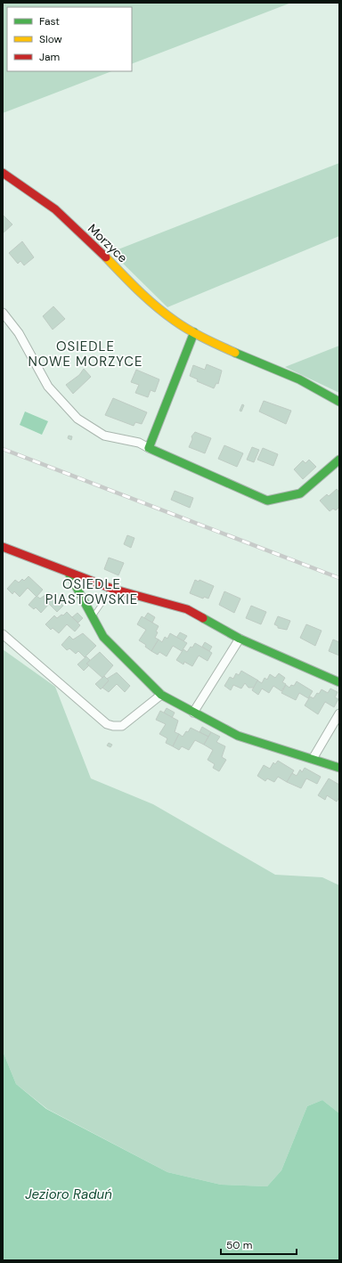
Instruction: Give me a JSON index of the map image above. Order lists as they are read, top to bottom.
{
  "streets": {
    "street": ["Morzyce"]
  },
  "districts": ["OSIEDLE NOWE MORZYCE", "OSIEDLE PIASTOWSKIE"],
  "water": ["Jezioro Raduń"],
  "legend": ["Fast", "Slow", "Jam"],
  "scale_bar": "50 m"
}
